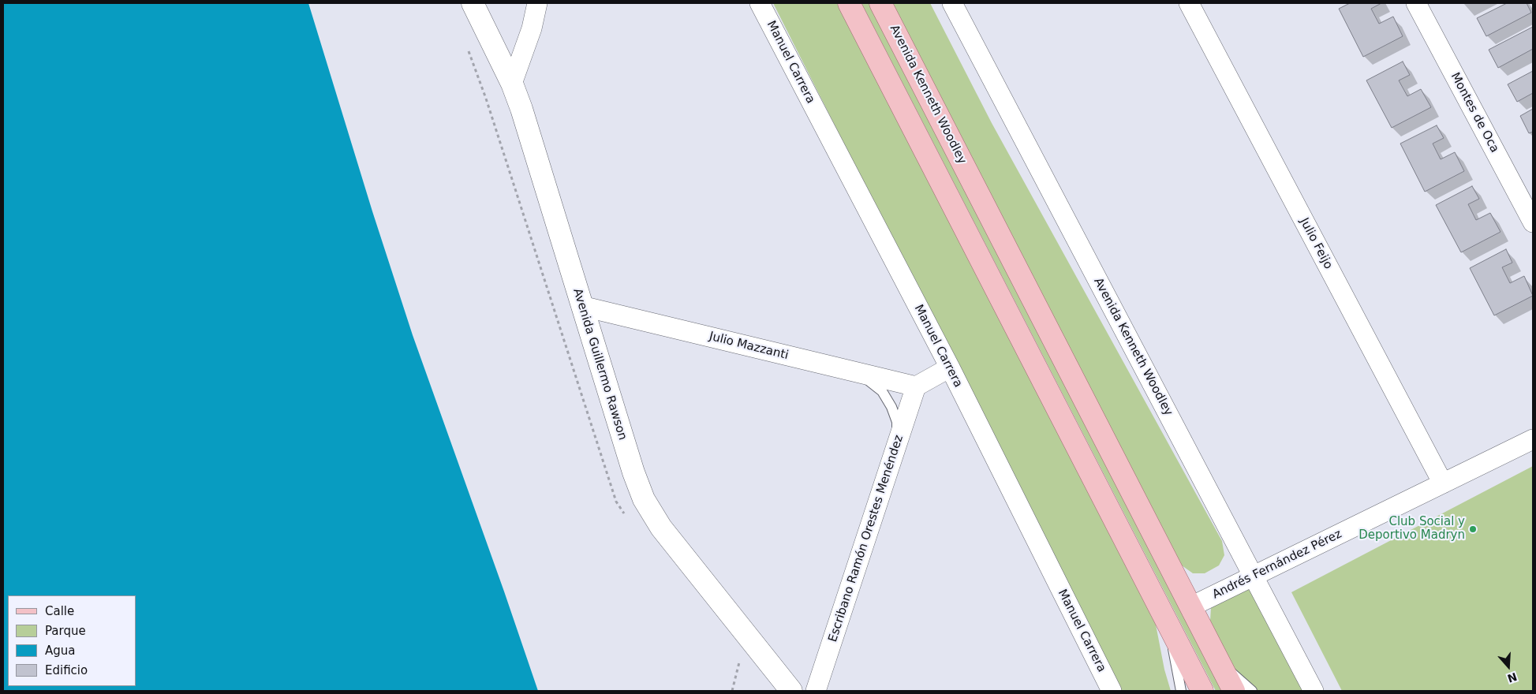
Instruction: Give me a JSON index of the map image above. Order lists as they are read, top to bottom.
{
  "streets": {
    "main road": ["Avenida Kenneth Woodley"],
    "street": [
      "Manuel Carrera",
      "Montes de Oca",
      "Julio Feijo",
      "Julio Mazzanti",
      "Avenida Guillermo Rawson",
      "Escribano Ramón Orestes Menéndez",
      "Andrés Fernández Pérez"
    ]
  },
  "crossings": [
    ["Avenida Kenneth Woodley", "Andrés Fernández Pérez"],
    ["Julio Feijo", "Andrés Fernández Pérez"],
    ["Julio Mazzanti", "Avenida Guillermo Rawson"],
    ["Julio Mazzanti", "Escribano Ramón Orestes Menéndez"]
  ],
  "places": ["Club Social y Deportivo Madryn"],
  "legend": [
    "Calle",
    "Parque",
    "Agua",
    "Edificio"
  ],
  "north": "bottom"
}
